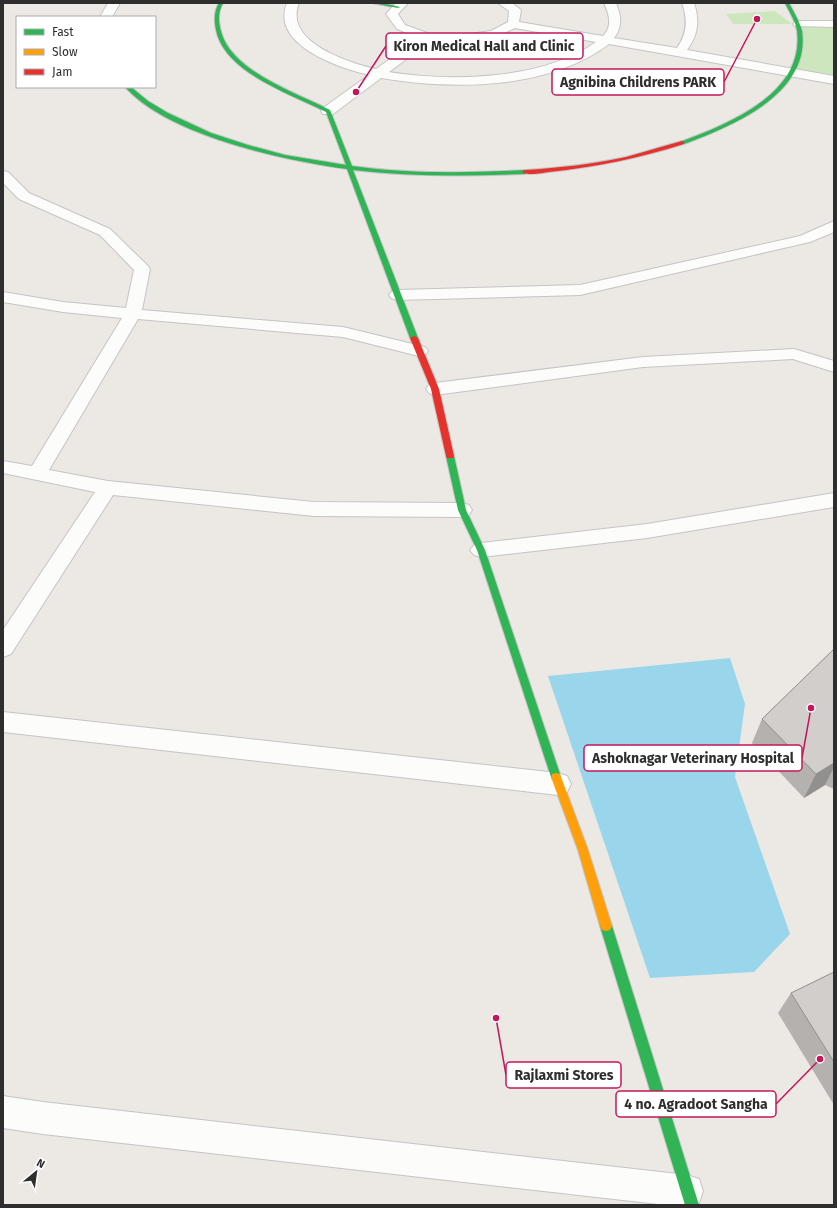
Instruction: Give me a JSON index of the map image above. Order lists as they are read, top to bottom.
{
  "places": [
    "Agnibina Childrens PARK",
    "Kiron Medical Hall and Clinic",
    "Ashoknagar Veterinary Hospital",
    "Rajlaxmi Stores",
    "4 no. Agradoot Sangha"
  ],
  "legend": ["Fast", "Slow", "Jam"],
  "north": "top right"
}
